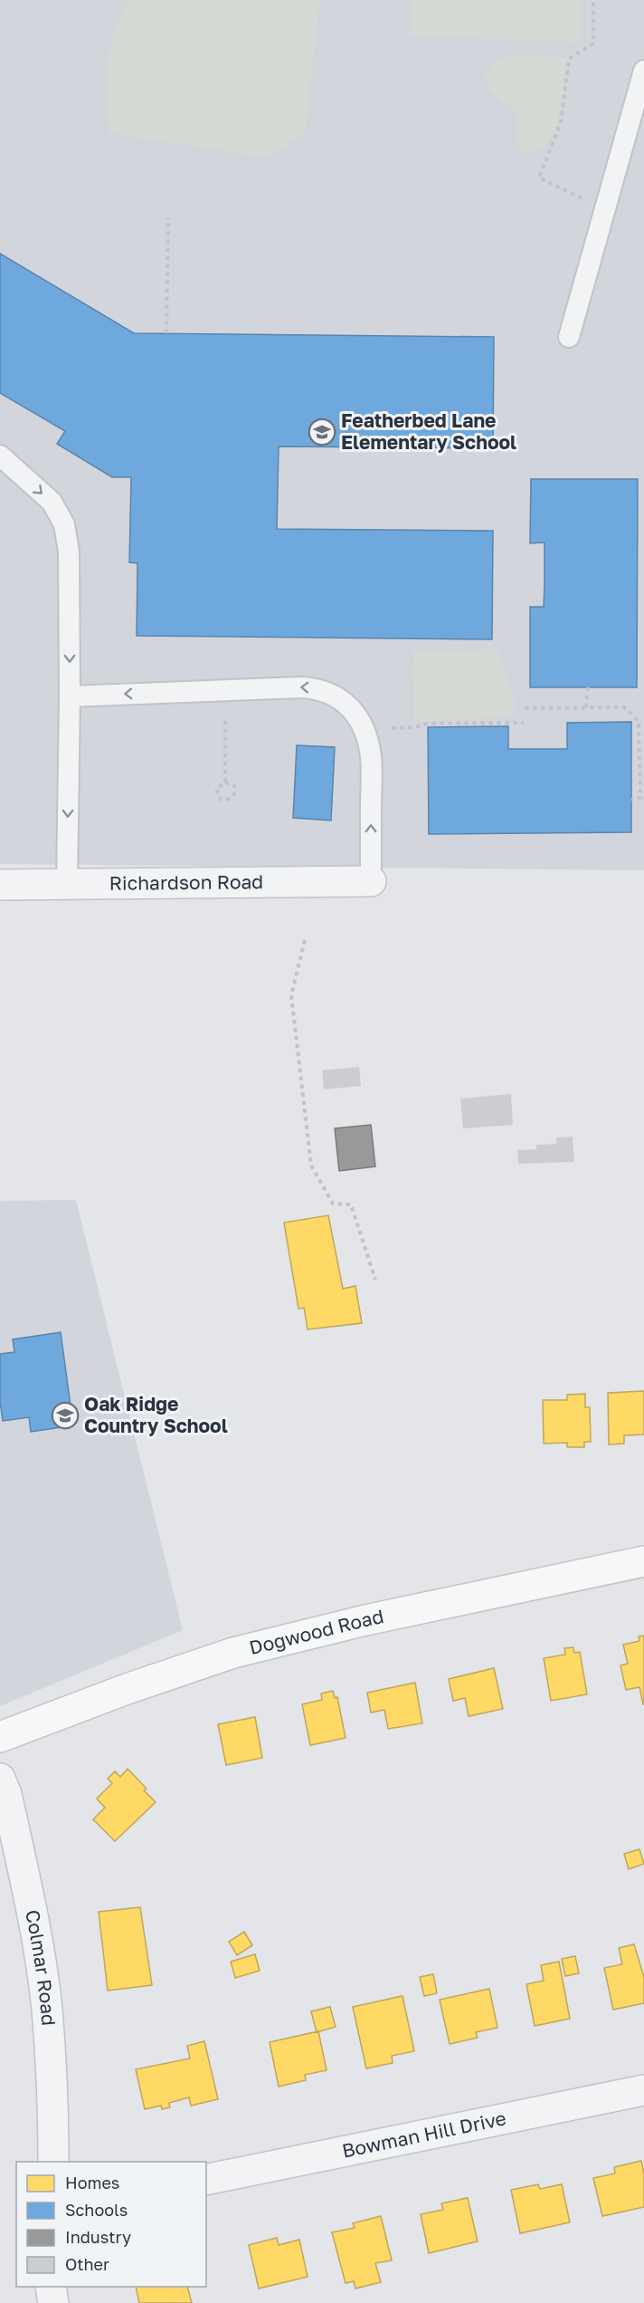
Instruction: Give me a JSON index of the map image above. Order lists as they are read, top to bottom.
{
  "streets": {
    "main road": ["Dogwood Road"],
    "street": ["Richardson Road", "Colmar Road", "Bowman Hill Drive"]
  },
  "places": {
    "school or university": ["Featherbed Lane Elementary School", "Oak Ridge Country School"]
  },
  "legend": [
    "Homes",
    "Schools",
    "Industry",
    "Other"
  ]
}
